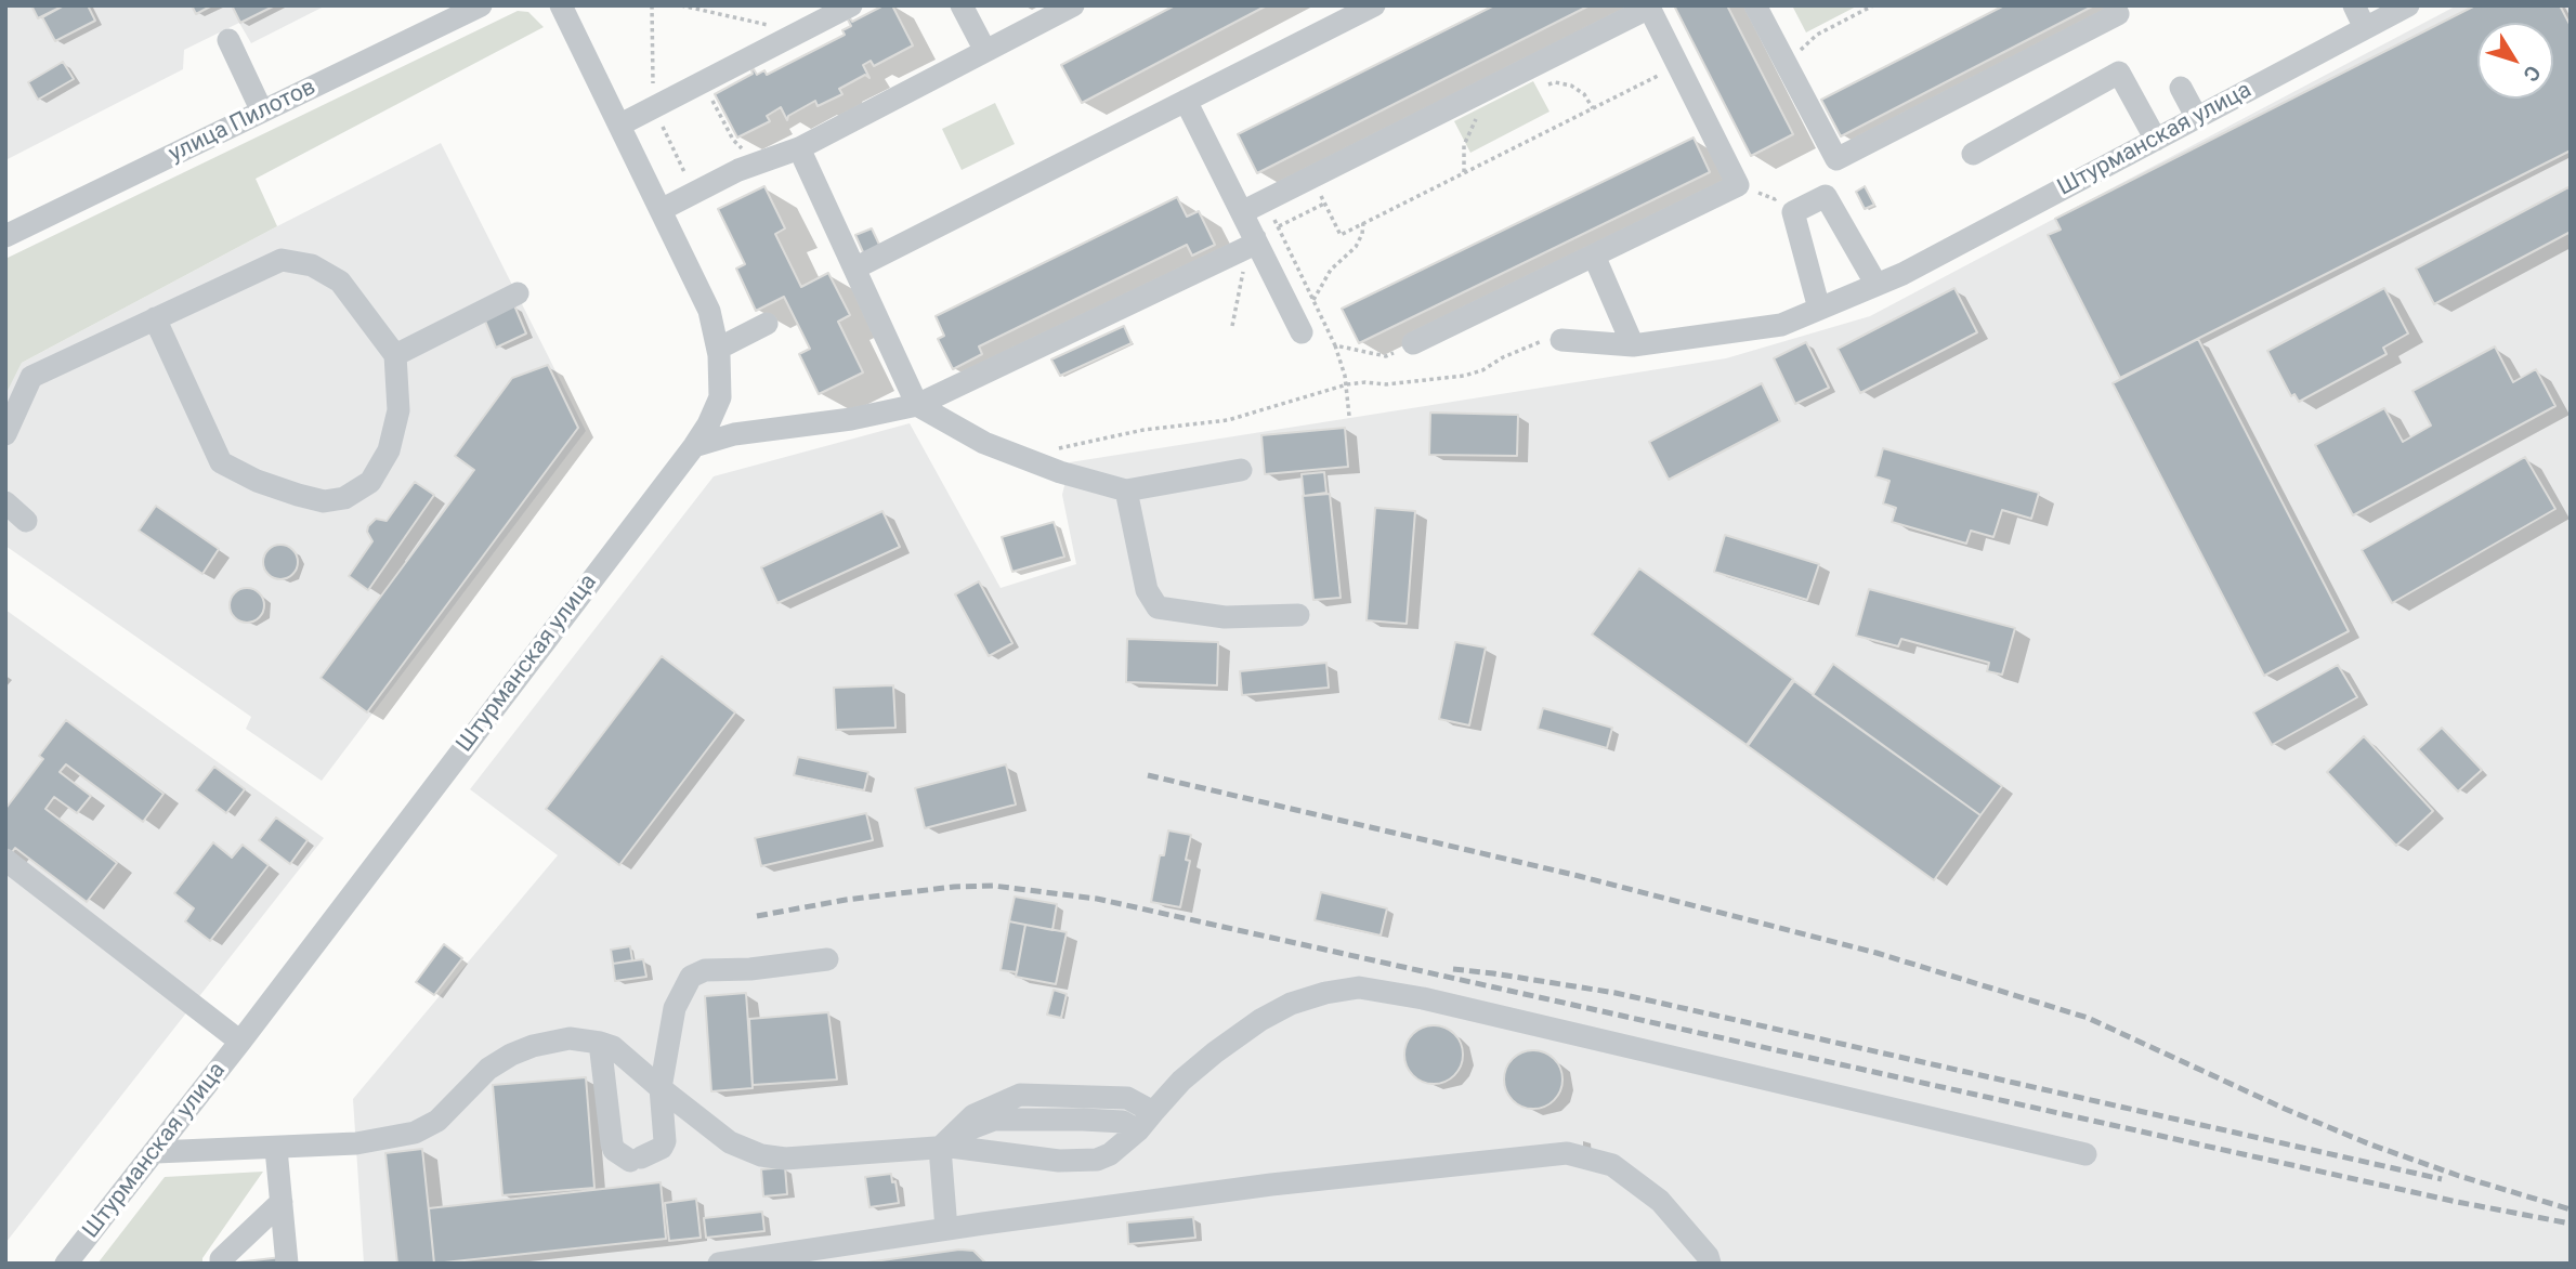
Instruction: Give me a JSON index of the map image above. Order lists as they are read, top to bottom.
{
  "streets": {
    "street": ["улица Пилотов", "Штурманская улица"]
  },
  "north": "bottom right"
}
